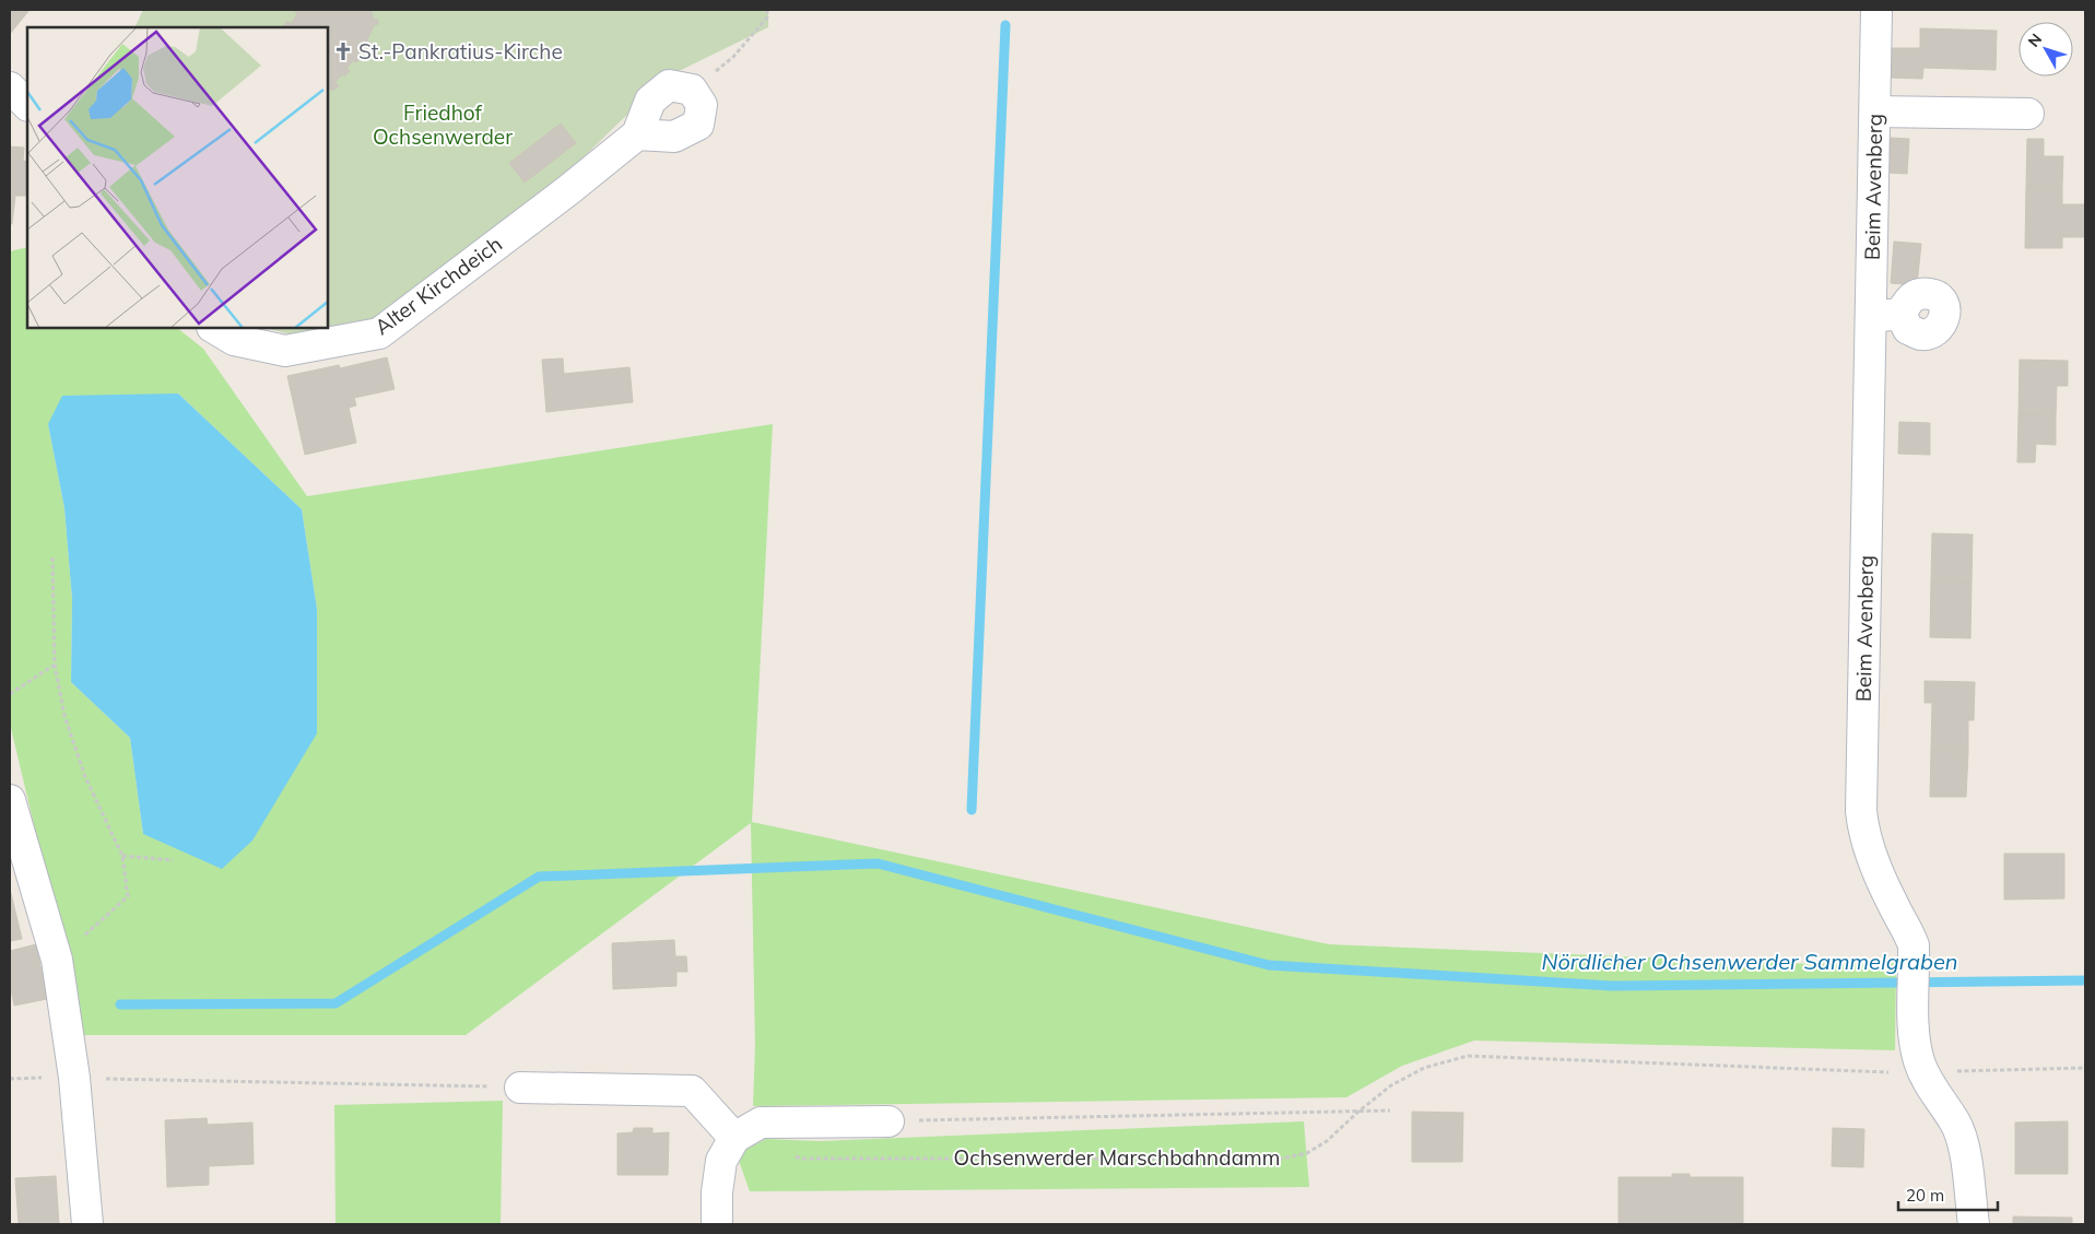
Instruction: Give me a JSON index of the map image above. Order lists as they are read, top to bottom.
{
  "streets": {
    "street": ["Beim Avenberg", "Alter Kirchdeich"],
    "path": ["Ochsenwerder Marschbahndamm"]
  },
  "crossings": [
    ["Beim Avenberg", "Ochsenwerder Marschbahndamm"]
  ],
  "water": ["Nördlicher Ochsenwerder Sammelgraben"],
  "parks": ["Friedhof Ochsenwerder"],
  "places": {
    "church": ["St.-Pankratius-Kirche"]
  },
  "scale_bar": "20 m",
  "north": "top left"
}
